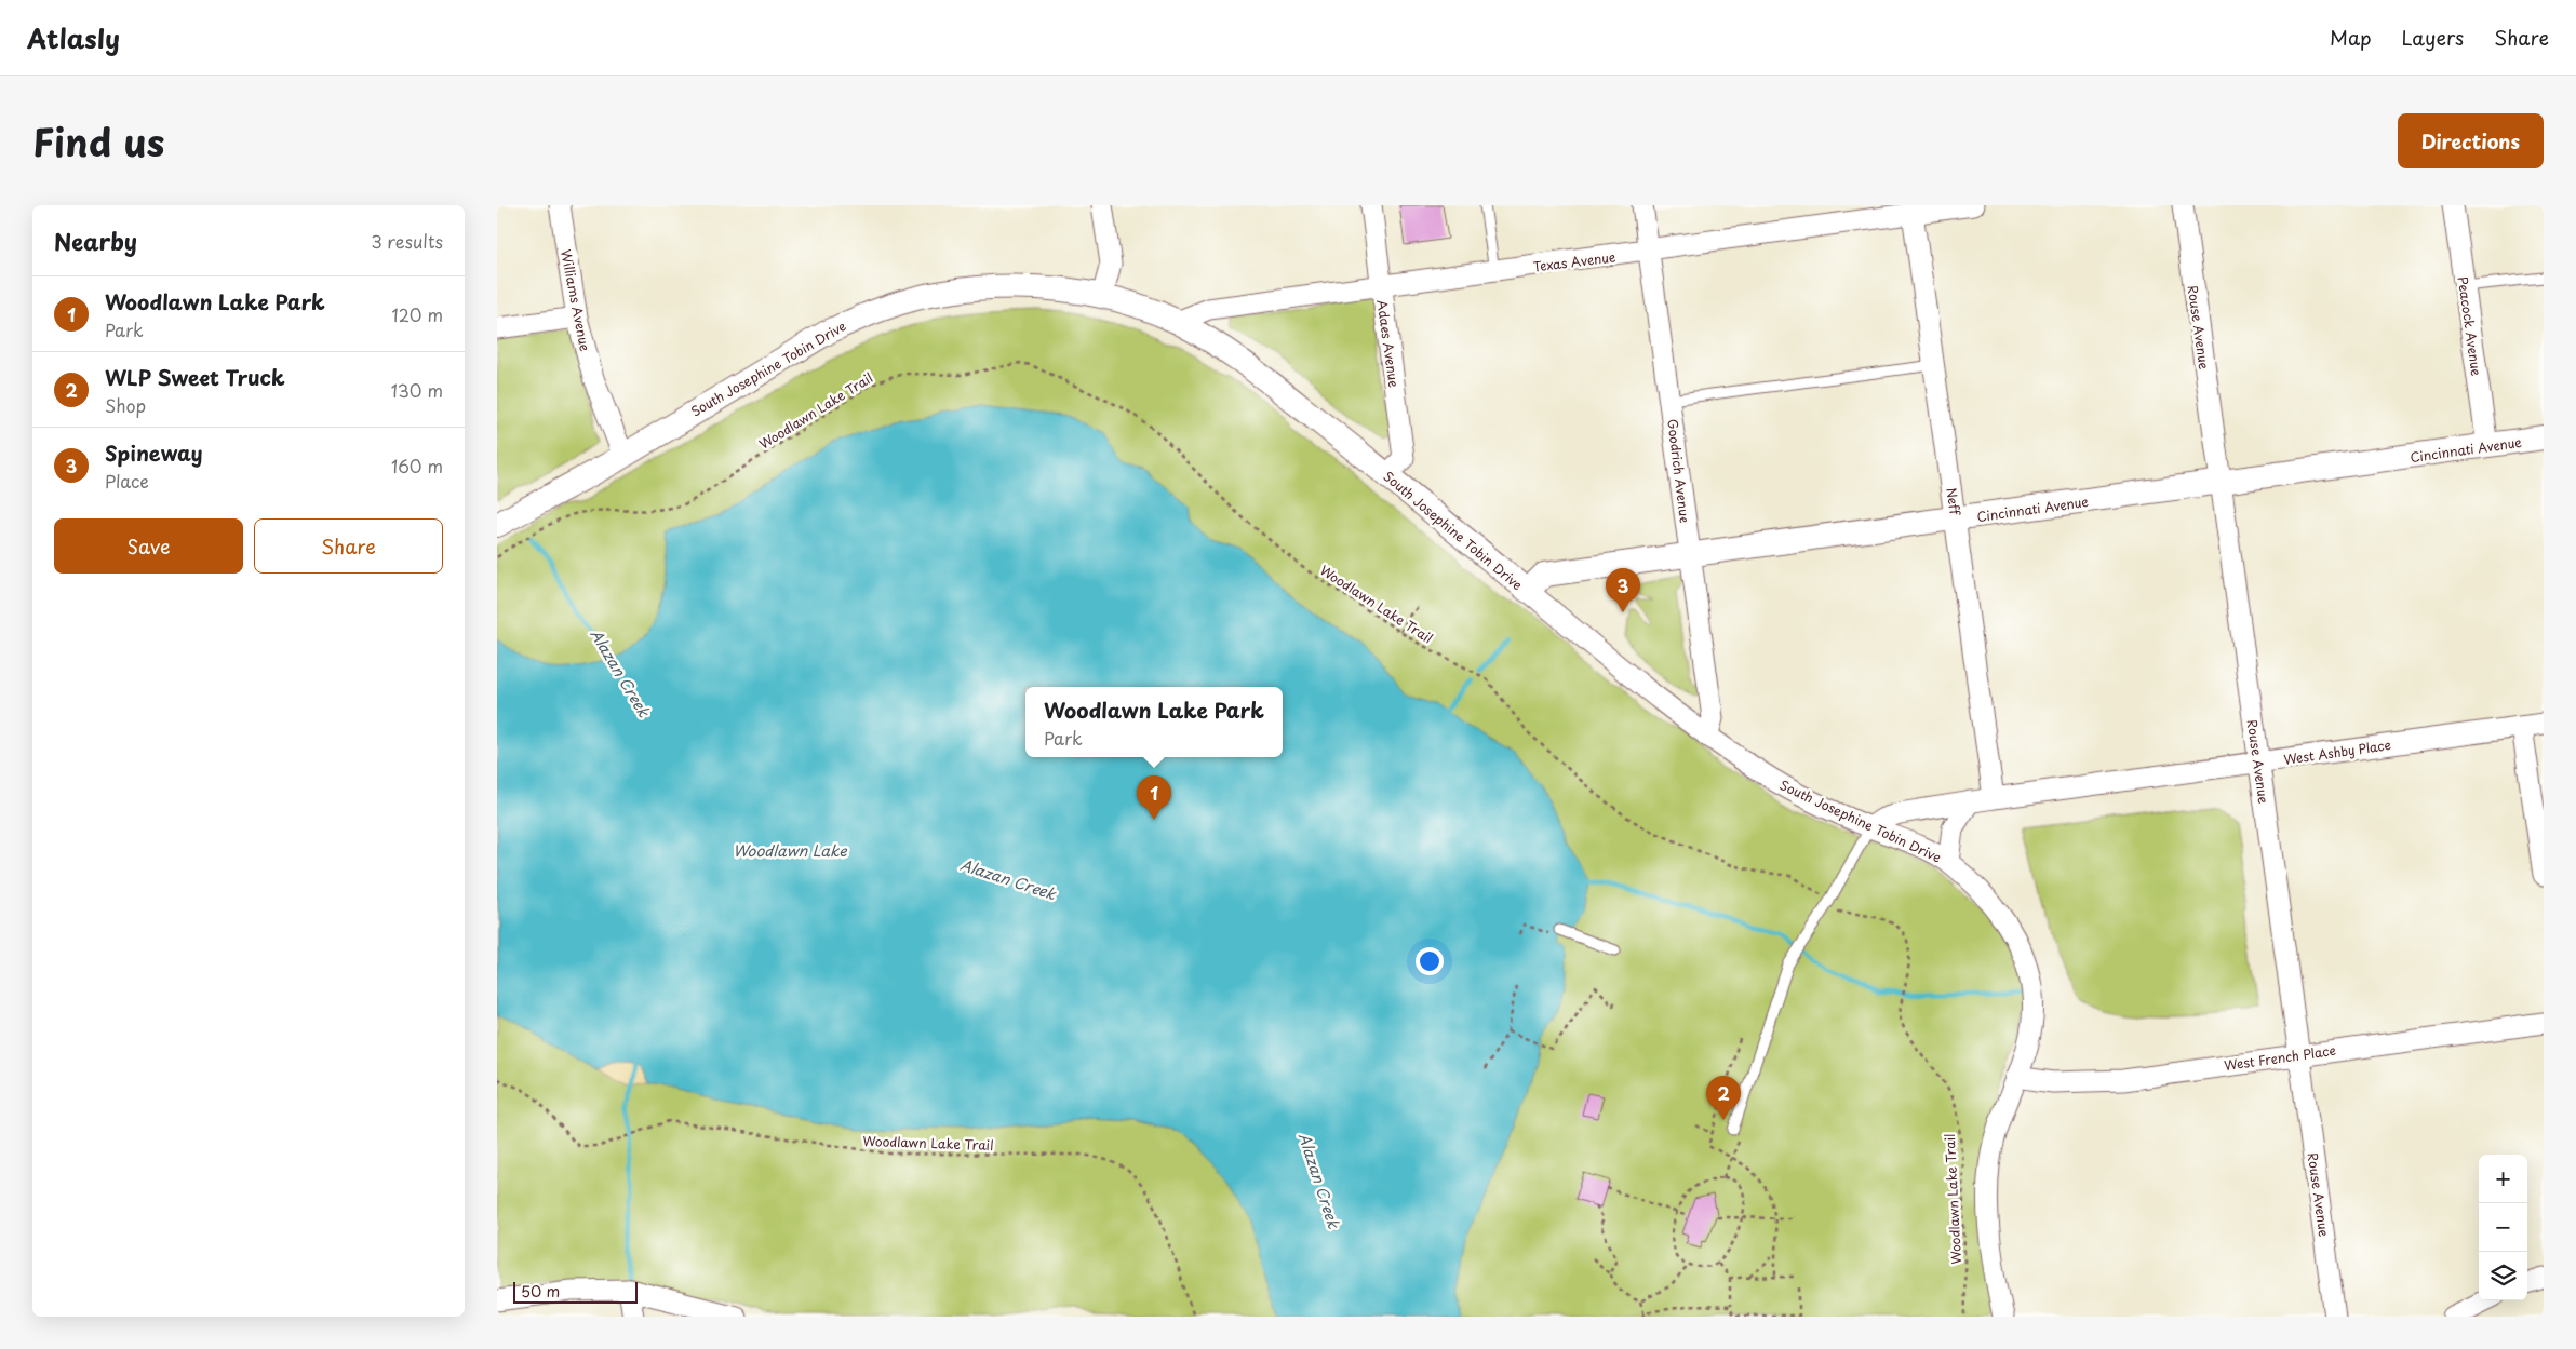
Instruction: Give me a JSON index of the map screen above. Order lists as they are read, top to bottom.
{
  "streets": {
    "street": [
      "Texas Avenue",
      "Williams Avenue",
      "Peacock Avenue",
      "Rouse Avenue",
      "Adaes Avenue",
      "South Josephine Tobin Drive",
      "Cincinnati Avenue",
      "Goodrich Avenue",
      "Neff",
      "West Ashby Place",
      "West French Place"
    ],
    "path": ["Woodlawn Lake Trail"]
  },
  "crossings": [
    ["Texas Avenue", "Adaes Avenue"],
    ["Texas Avenue", "South Josephine Tobin Drive"],
    ["Texas Avenue", "Goodrich Avenue"],
    ["Texas Avenue", "Neff"],
    ["Williams Avenue", "South Josephine Tobin Drive"],
    ["Peacock Avenue", "Cincinnati Avenue"],
    ["Rouse Avenue", "Cincinnati Avenue"],
    ["Rouse Avenue", "West Ashby Place"],
    ["Rouse Avenue", "West French Place"],
    ["Adaes Avenue", "South Josephine Tobin Drive"],
    ["South Josephine Tobin Drive", "Cincinnati Avenue"],
    ["South Josephine Tobin Drive", "Goodrich Avenue"],
    ["South Josephine Tobin Drive", "West Ashby Place"],
    ["South Josephine Tobin Drive", "West French Place"],
    ["Cincinnati Avenue", "Goodrich Avenue"],
    ["Cincinnati Avenue", "Neff"],
    ["Neff", "West Ashby Place"]
  ],
  "water": ["Alazan Creek", "Woodlawn Lake"],
  "scale_bar": "50 m",
  "page": {
    "header": "Atlasly",
    "nav": ["Map", "Layers", "Share"],
    "title": "Find us",
    "buttons": [
      "Directions",
      ["Save", "Share"]
    ],
    "heading": ["Nearby", "3 results"],
    "list": [
      {
        "mark": "1",
        "name": "Woodlawn Lake Park",
        "note": "Park",
        "value": "120 m"
      },
      {
        "mark": "2",
        "name": "WLP Sweet Truck",
        "note": "Shop",
        "value": "130 m"
      },
      {
        "mark": "3",
        "name": "Spineway",
        "note": "Place",
        "value": "160 m"
      }
    ],
    "pins": ["3", "1", "2"],
    "popup": ["Woodlawn Lake Park", "Park"],
    "map_buttons": ["+", "−"],
    "scale": "50 m"
  }
}
